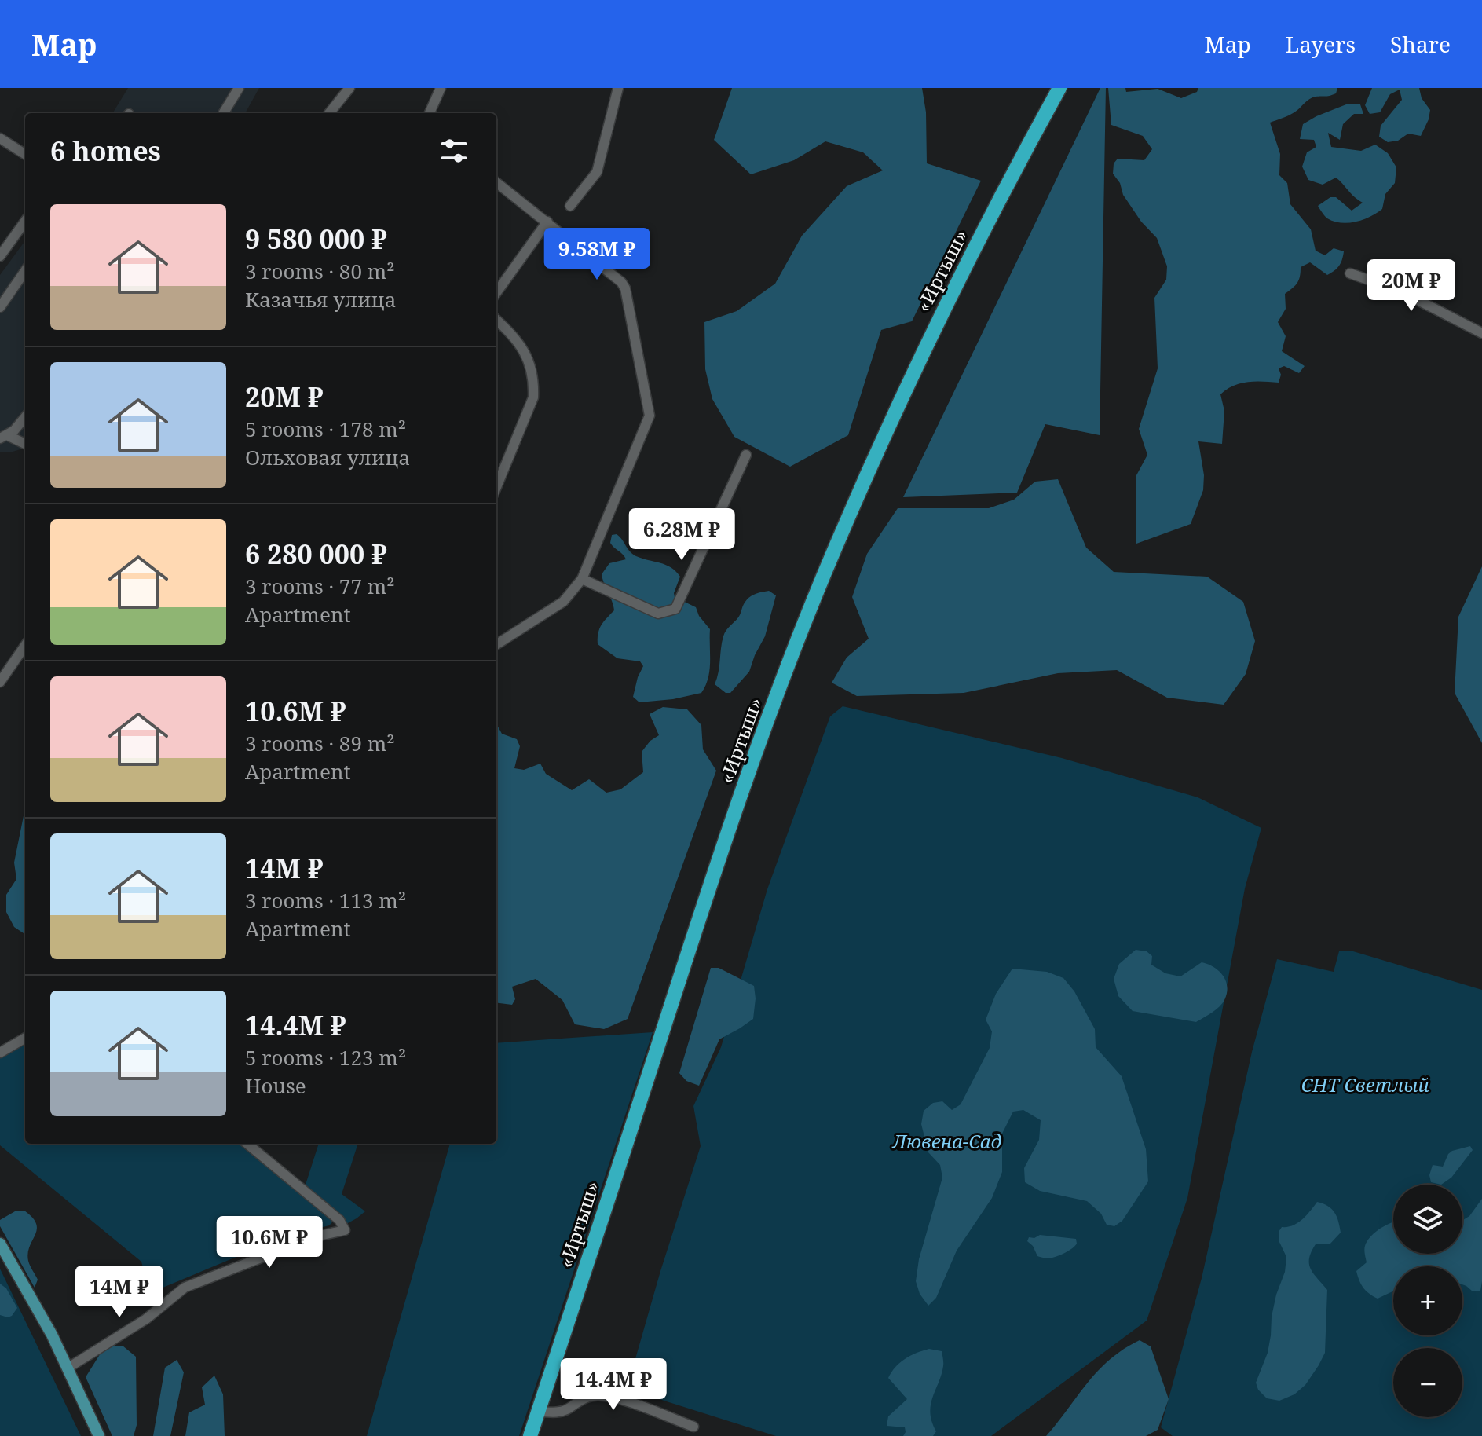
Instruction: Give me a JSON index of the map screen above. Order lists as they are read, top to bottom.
{
  "streets": {
    "highway": ["«Иртыш»"]
  },
  "parks": ["СНТ Светлый", "Лювена-Сад"],
  "page": {
    "header": "Map",
    "nav": ["Map", "Layers", "Share"],
    "heading": "6 homes",
    "list": [
      {
        "name": "9 580 000 ₽",
        "note": "3 rooms · 80 m² · Казачья улица"
      },
      {
        "name": "20M ₽",
        "note": "5 rooms · 178 m² · Ольховая улица"
      },
      {
        "name": "6 280 000 ₽",
        "note": "3 rooms · 77 m² · Apartment"
      },
      {
        "name": "10.6M ₽",
        "note": "3 rooms · 89 m² · Apartment"
      },
      {
        "name": "14M ₽",
        "note": "3 rooms · 113 m² · Apartment"
      },
      {
        "name": "14.4M ₽",
        "note": "5 rooms · 123 m² · House"
      }
    ],
    "price": [
      "9.58M ₽",
      "20M ₽",
      "6.28M ₽",
      "10.6M ₽",
      "14M ₽",
      "14.4M ₽"
    ],
    "map_buttons": ["+", "−"]
  }
}
